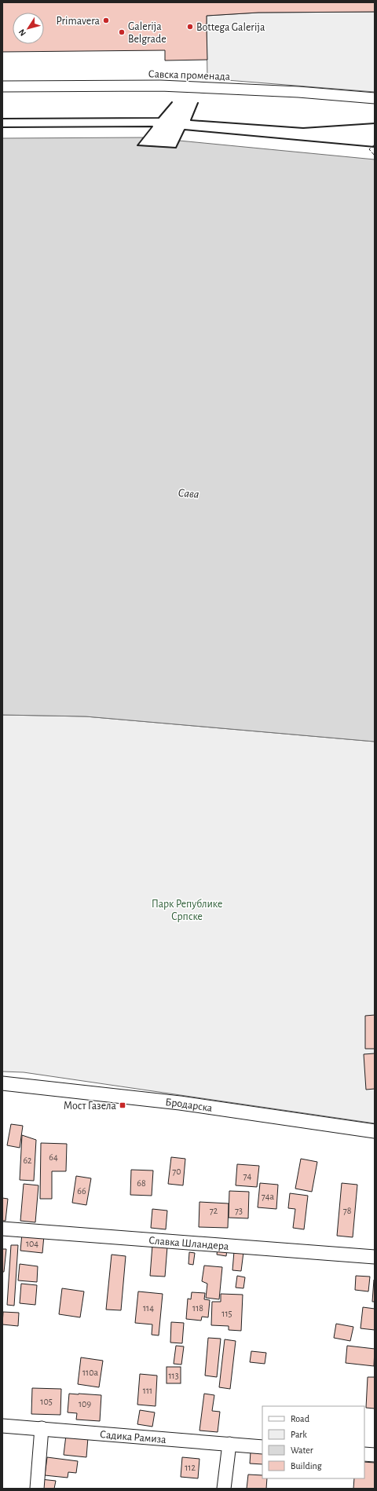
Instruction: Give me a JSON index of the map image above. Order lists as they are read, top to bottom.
{
  "streets": {
    "street": [
      "Савска променада",
      "Бродарска",
      "Славка Шландера",
      "Садика Рамиза"
    ]
  },
  "water": ["Сава"],
  "parks": ["Парк Републике Српске"],
  "places": {
    "other": ["Primavera", "Bottega Galerija", "Galerija Belgrade"],
    "transit": ["Мост Газела"]
  },
  "house_numbers": [
    "64",
    "62",
    "70",
    "74",
    "68",
    "66",
    "74a",
    "72",
    "73",
    "78",
    "104",
    "114",
    "118",
    "115",
    "110a",
    "113",
    "111",
    "105",
    "109",
    "112"
  ],
  "legend": [
    "Road",
    "Park",
    "Water",
    "Building"
  ],
  "north": "bottom left"
}
